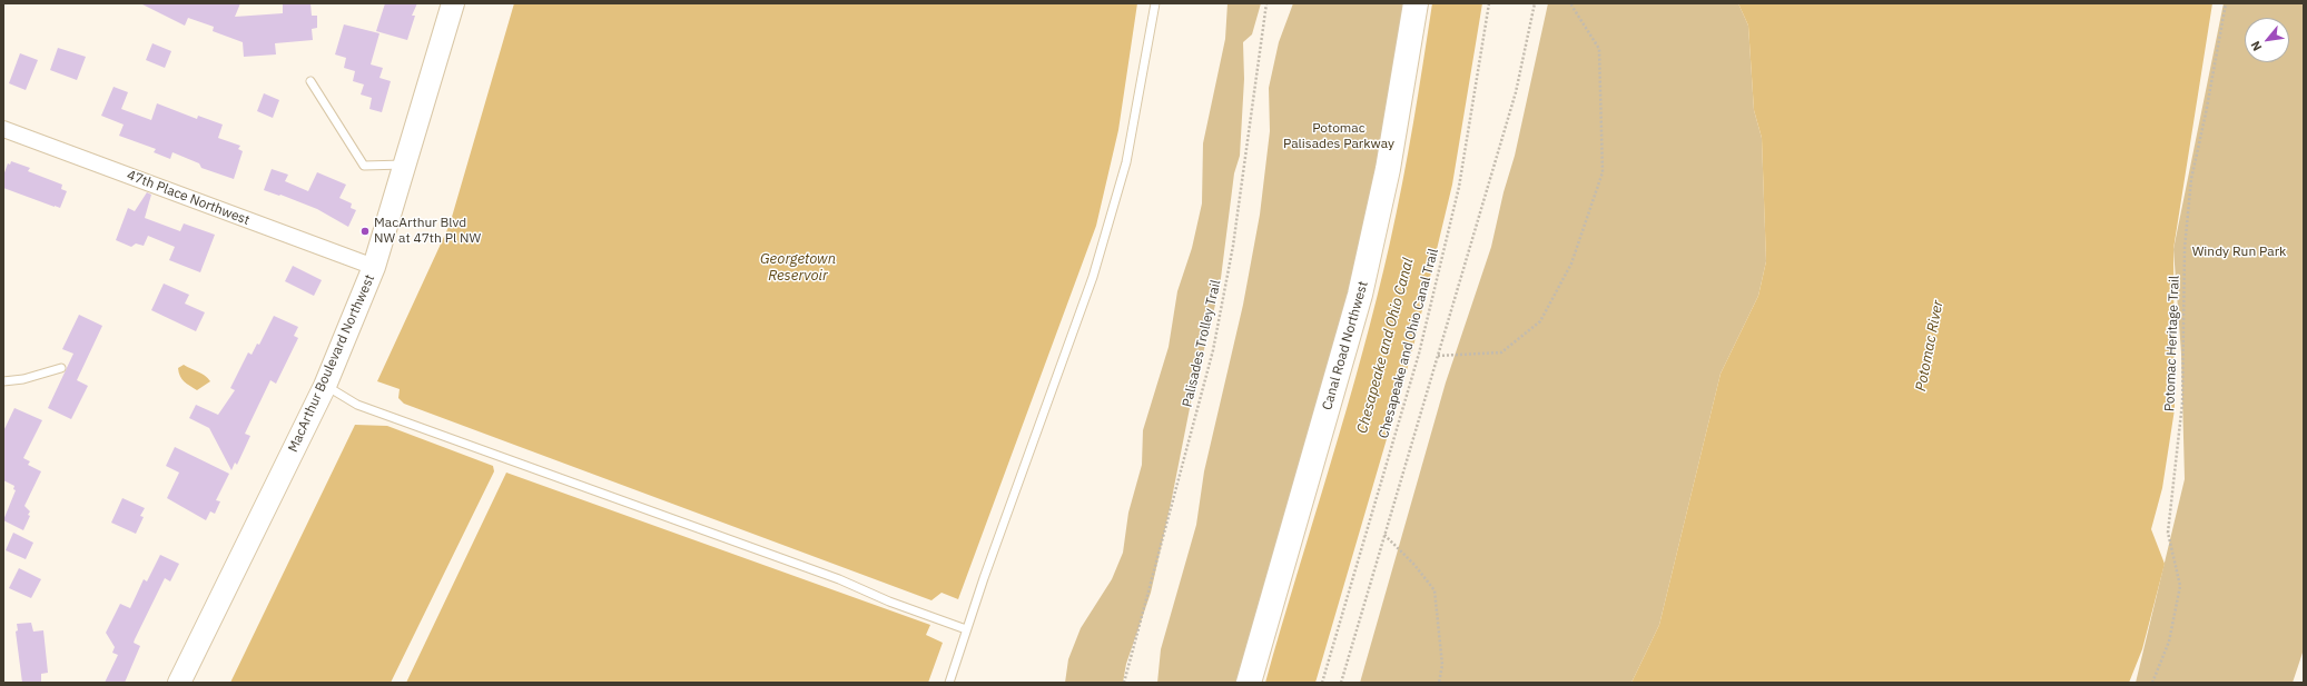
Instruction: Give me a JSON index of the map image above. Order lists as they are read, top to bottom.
{
  "streets": {
    "highway": ["Canal Road Northwest"],
    "main road": ["MacArthur Boulevard Northwest"],
    "street": ["47th Place Northwest"],
    "path": ["Palisades Trolley Trail", "Chesapeake and Ohio Canal Trail", "Potomac Heritage Trail"]
  },
  "crossings": [
    ["47th Place Northwest", "MacArthur Boulevard Northwest"]
  ],
  "water": ["Georgetown Reservoir", "Chesapeake and Ohio Canal", "Potomac River"],
  "parks": ["Potomac Palisades Parkway", "Windy Run Park"],
  "places": ["MacArthur Blvd NW at 47th Pl NW"],
  "north": "bottom left"
}
